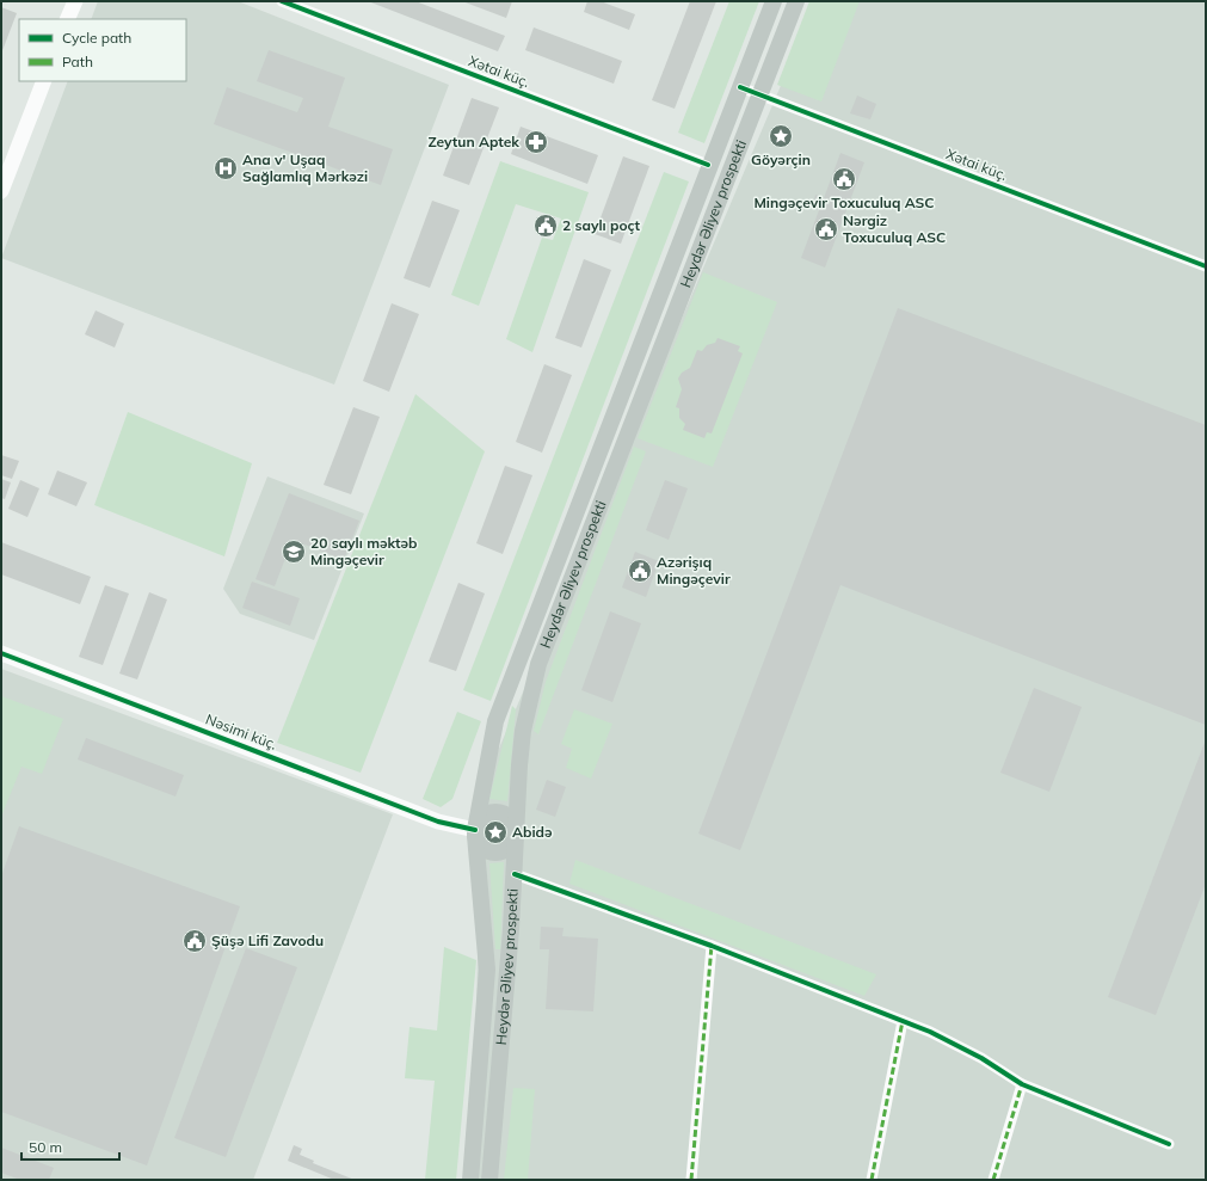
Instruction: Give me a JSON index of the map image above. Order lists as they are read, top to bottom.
{
  "streets": {
    "main road": ["Heydər Əliyev prospekti"],
    "street": ["Xətai küç.", "Nəsimi küç."]
  },
  "crossings": [
    ["Xətai küç.", "Heydər Əliyev prospekti"],
    ["Heydər Əliyev prospekti", "Nəsimi küç."]
  ],
  "places": {
    "place": ["Göyərçin", "Abidə"],
    "pharmacy": ["Zeytun Aptek"],
    "hospital": ["Ana v' Uşaq Sağlamlıq Mərkəzi"],
    "public building": [
      "Mingəçevir Toxuculuq ASC",
      "2 saylı poçt",
      "Nərgiz Toxuculuq ASC",
      "Azərişıq Mingəçevir",
      "Şüşə Lifi Zavodu"
    ],
    "school or university": ["20 saylı məktəb Mingəçevir"]
  },
  "legend": ["Cycle path", "Path"],
  "scale_bar": "50 m"
}
